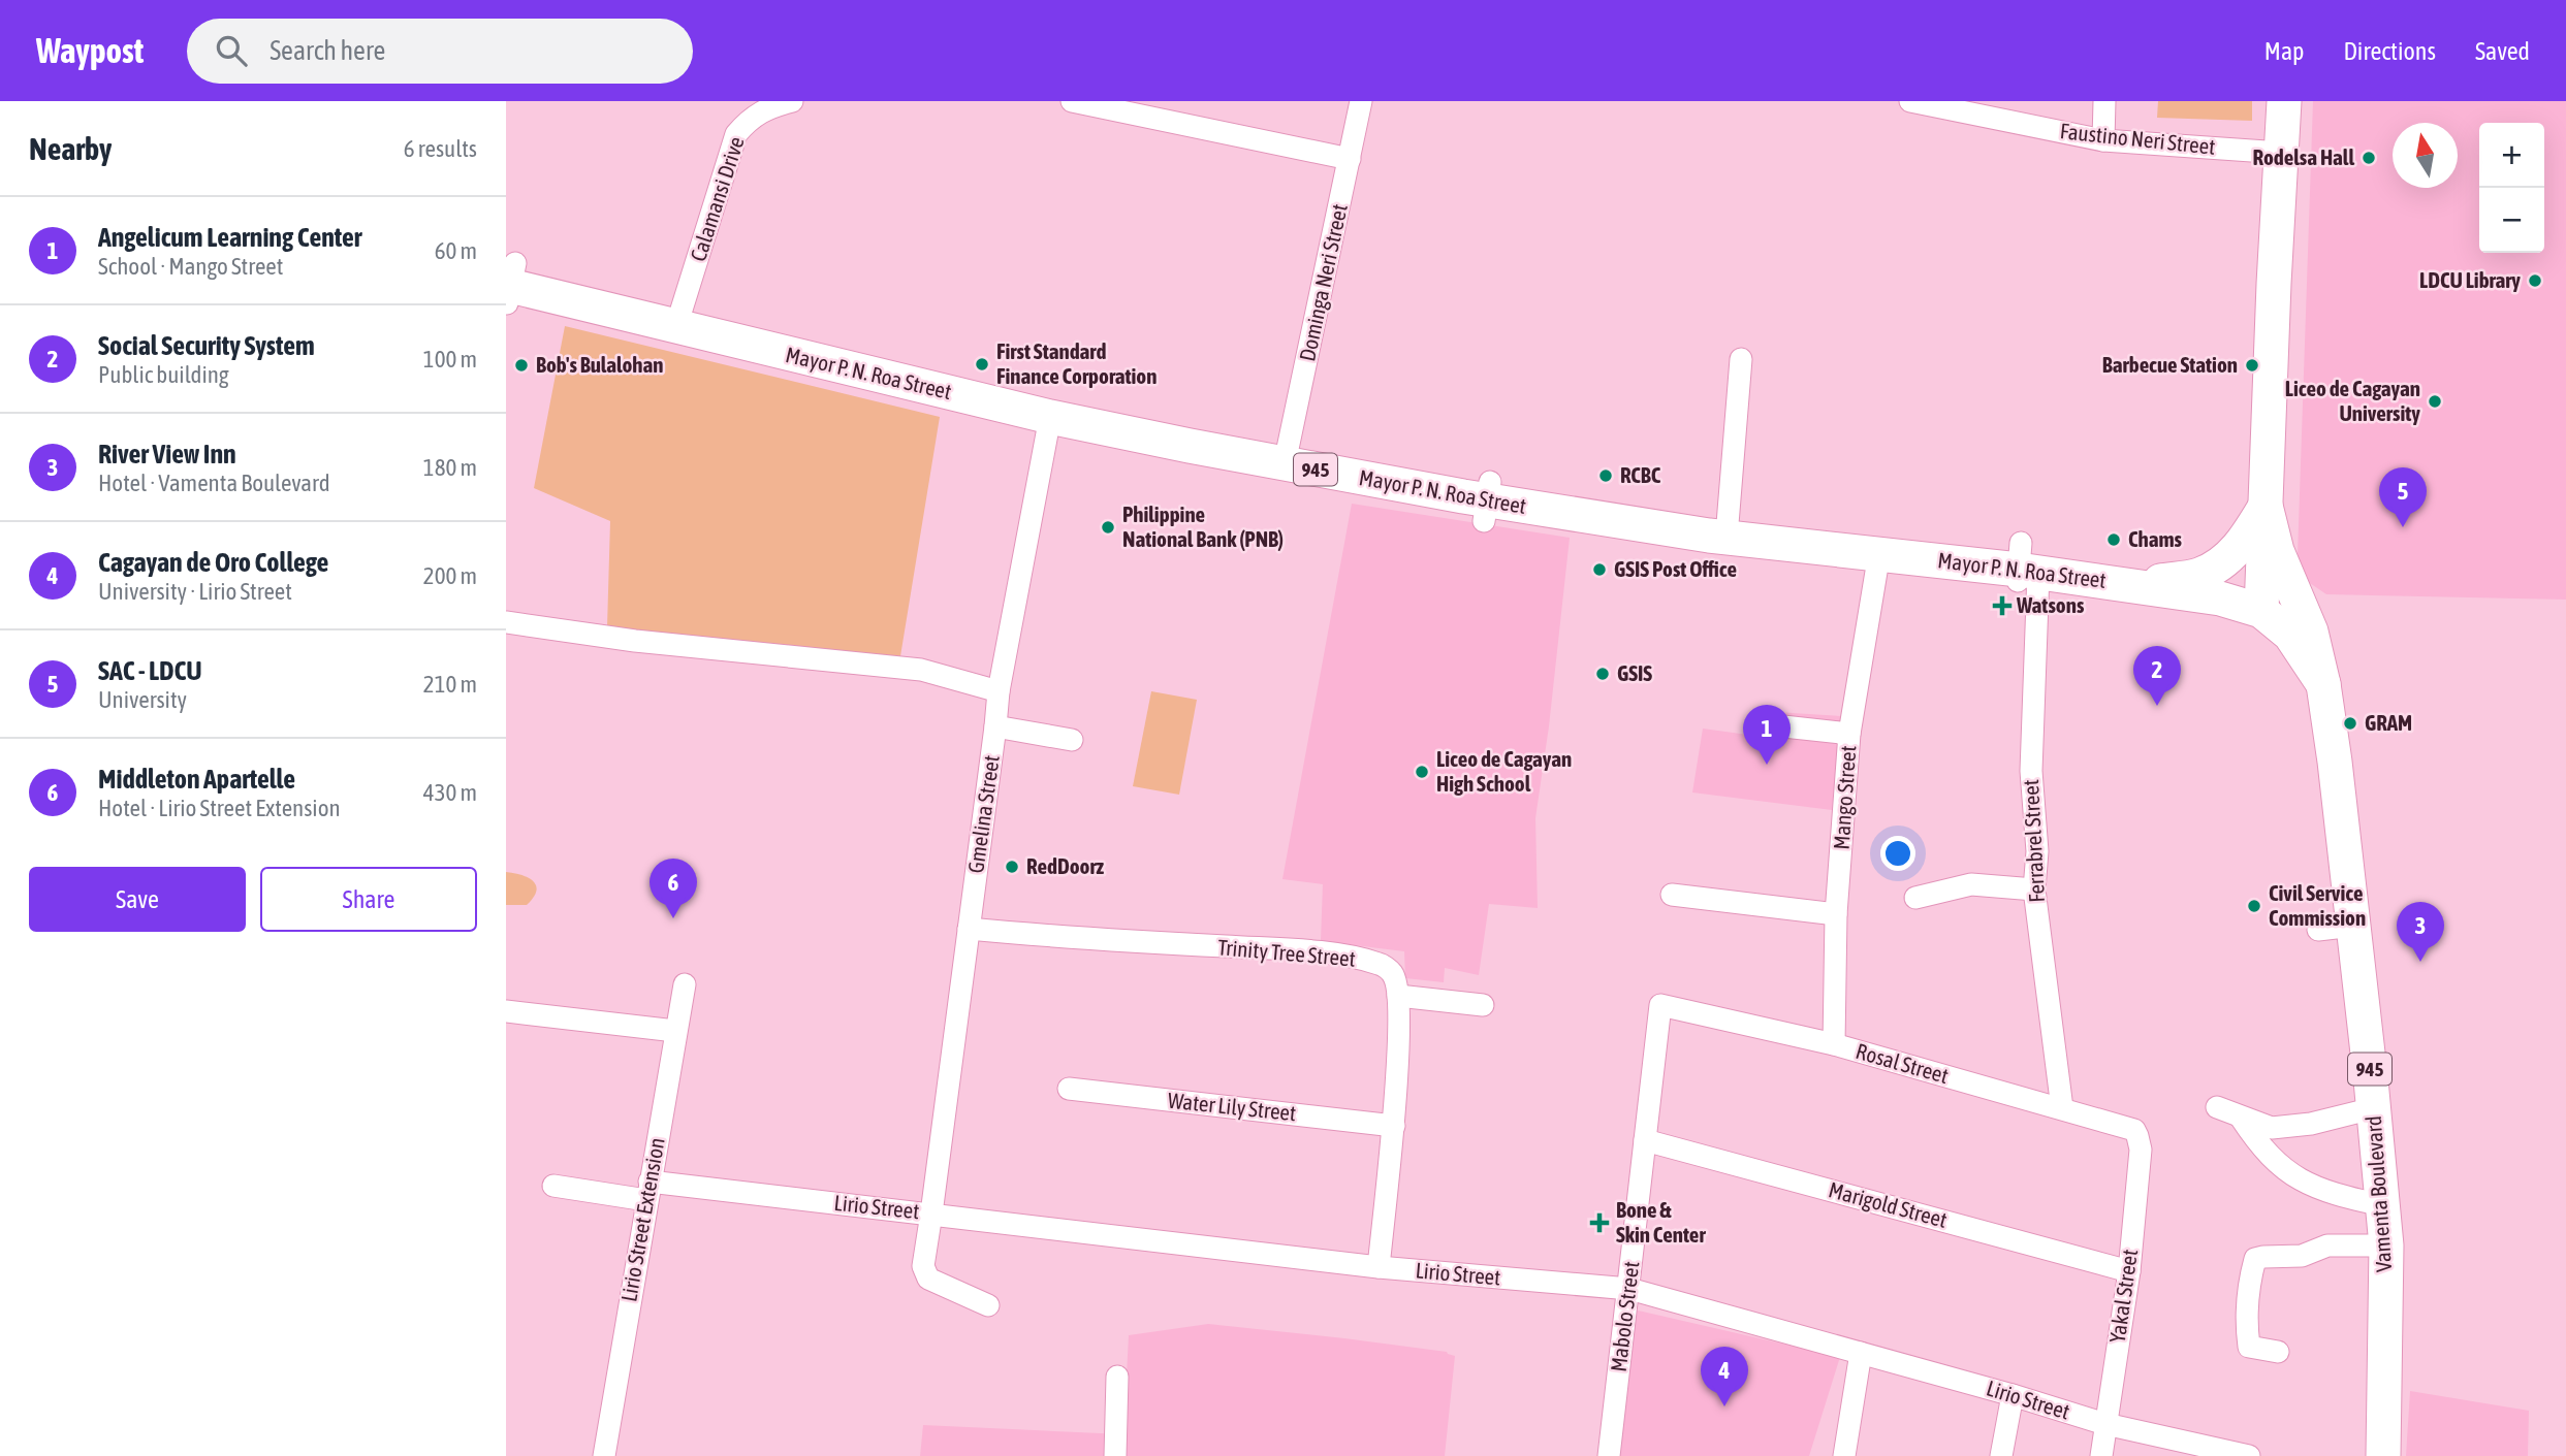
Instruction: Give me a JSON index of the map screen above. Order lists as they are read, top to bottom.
{
  "streets": {
    "main road": ["Mayor P. N. Roa Street", "945", "Vamenta Boulevard"],
    "street": [
      "Faustino Neri Street",
      "Calamansi Drive",
      "Dominga Neri Street",
      "Mango Street",
      "Gmelina Street",
      "Ferrabrel Street",
      "Trinity Tree Street",
      "Rosal Street",
      "Water Lily Street",
      "Marigold Street",
      "Lirio Street",
      "Lirio Street Extension",
      "Yakal Street",
      "Mabolo Street"
    ]
  },
  "crossings": [
    ["Calamansi Drive", "Mayor P. N. Roa Street"],
    ["Dominga Neri Street", "Mayor P. N. Roa Street"],
    ["Mayor P. N. Roa Street", "Mango Street"],
    ["Mayor P. N. Roa Street", "Gmelina Street"],
    ["Mayor P. N. Roa Street", "Ferrabrel Street"],
    ["Mayor P. N. Roa Street", "Vamenta Boulevard"],
    ["Mango Street", "Rosal Street"],
    ["Gmelina Street", "Trinity Tree Street"],
    ["Gmelina Street", "Lirio Street"],
    ["Ferrabrel Street", "Rosal Street"],
    ["Trinity Tree Street", "Water Lily Street"],
    ["Trinity Tree Street", "Lirio Street"],
    ["Rosal Street", "Yakal Street"],
    ["Rosal Street", "Mabolo Street"],
    ["Marigold Street", "Yakal Street"],
    ["Marigold Street", "Mabolo Street"],
    ["Lirio Street", "Lirio Street Extension"],
    ["Lirio Street", "Yakal Street"],
    ["Lirio Street", "Mabolo Street"]
  ],
  "places": {
    "other": [
      "Rodelsa Hall",
      "LDCU Library",
      "First Standard Finance Corporation",
      "Bob's Bulalohan",
      "Barbecue Station",
      "Liceo de Cagayan University",
      "RCBC",
      "Philippine National Bank (PNB)",
      "Chams",
      "GSIS Post Office",
      "GSIS",
      "GRAM",
      "Liceo de Cagayan High School",
      "RedDoorz",
      "Civil Service Commission"
    ],
    "health": ["Watsons", "Bone & Skin Center"]
  },
  "north": "top",
  "page": {
    "header": "Waypost",
    "search": "Search here",
    "nav": ["Map", "Directions", "Saved"],
    "heading": ["Nearby", "6 results"],
    "map_buttons": ["+", "−"],
    "list": [
      {
        "mark": "1",
        "name": "Angelicum Learning Center",
        "note": "School · Mango Street",
        "value": "60 m"
      },
      {
        "mark": "2",
        "name": "Social Security System",
        "note": "Public building",
        "value": "100 m"
      },
      {
        "mark": "3",
        "name": "River View Inn",
        "note": "Hotel · Vamenta Boulevard",
        "value": "180 m"
      },
      {
        "mark": "4",
        "name": "Cagayan de Oro College",
        "note": "University · Lirio Street",
        "value": "200 m"
      },
      {
        "mark": "5",
        "name": "SAC - LDCU",
        "note": "University",
        "value": "210 m"
      },
      {
        "mark": "6",
        "name": "Middleton Apartelle",
        "note": "Hotel · Lirio Street Extension",
        "value": "430 m"
      }
    ],
    "pins": [
      "5",
      "2",
      "1",
      "6",
      "3",
      "4"
    ],
    "buttons": ["Save", "Share"]
  }
}
